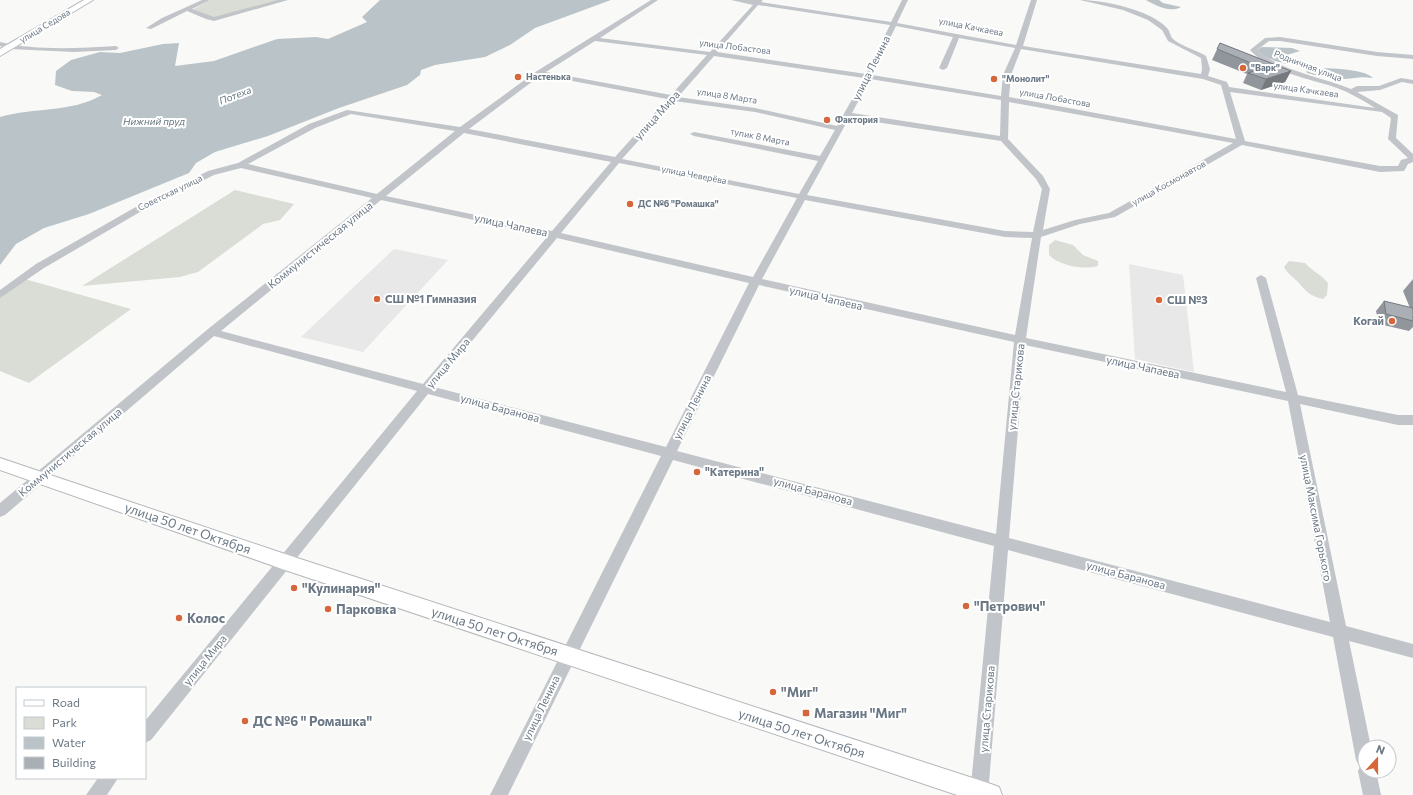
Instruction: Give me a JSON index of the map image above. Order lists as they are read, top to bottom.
{
  "streets": {
    "main road": ["улица Седова", "улица 50 лет Октября"],
    "street": [
      "улица Качкаева",
      "улица Лобастова",
      "Родничная улица",
      "улица Ленина",
      "улица 8 Марта",
      "улица Мира",
      "тупик 8 Марта",
      "улица Чеверёва",
      "улица Космонавтов",
      "Советская улица",
      "улица Чапаева",
      "Коммунистическая улица",
      "улица Старикова",
      "улица Баранова",
      "улица Максима Горького"
    ]
  },
  "crossings": [
    ["улица Качкаева", "Родничная улица"],
    ["улица Качкаева", "улица Ленина"],
    ["улица Качкаева", "улица Мира"],
    ["улица Лобастова", "Родничная улица"],
    ["улица Лобастова", "улица Ленина"],
    ["улица Лобастова", "улица Мира"],
    ["улица Лобастова", "улица Космонавтов"],
    ["улица Лобастова", "Коммунистическая улица"],
    ["улица Ленина", "улица 8 Марта"],
    ["улица Ленина", "тупик 8 Марта"],
    ["улица Ленина", "улица Чеверёва"],
    ["улица Ленина", "улица Чапаева"],
    ["улица Ленина", "улица Баранова"],
    ["улица Ленина", "улица 50 лет Октября"],
    ["улица 8 Марта", "улица Мира"],
    ["улица 8 Марта", "Коммунистическая улица"],
    ["улица Мира", "улица Чеверёва"],
    ["улица Мира", "улица Чапаева"],
    ["улица Мира", "улица Баранова"],
    ["улица Мира", "улица 50 лет Октября"],
    ["улица Чеверёва", "улица Космонавтов"],
    ["улица Чеверёва", "Советская улица"],
    ["улица Чеверёва", "Коммунистическая улица"],
    ["улица Чеверёва", "улица Старикова"],
    ["улица Космонавтов", "улица Старикова"],
    ["Советская улица", "улица Чапаева"],
    ["улица Чапаева", "Коммунистическая улица"],
    ["улица Чапаева", "улица Старикова"],
    ["улица Чапаева", "улица Максима Горького"],
    ["Коммунистическая улица", "улица Баранова"],
    ["Коммунистическая улица", "улица 50 лет Октября"],
    ["улица Старикова", "улица Баранова"],
    ["улица Старикова", "улица 50 лет Октября"],
    ["улица Баранова", "улица Максима Горького"]
  ],
  "water": ["Потеха", "Нижний пруд"],
  "places": {
    "other": [
      "\"Варк\"",
      "Настенька",
      "\"Монолит\"",
      "Фактория",
      "ДС №6 \"Ромашка\"",
      "СШ №1 Гимназия",
      "СШ №3",
      "Когай",
      "\"Катерина\"",
      "\"Кулинария\"",
      "\"Петрович\"",
      "Парковка",
      "Колос",
      "\"Миг\"",
      "ДС №6 \" Ромашка\""
    ],
    "transit": ["Магазин \"Миг\""]
  },
  "legend": [
    "Road",
    "Park",
    "Water",
    "Building"
  ],
  "north": "top"
}
